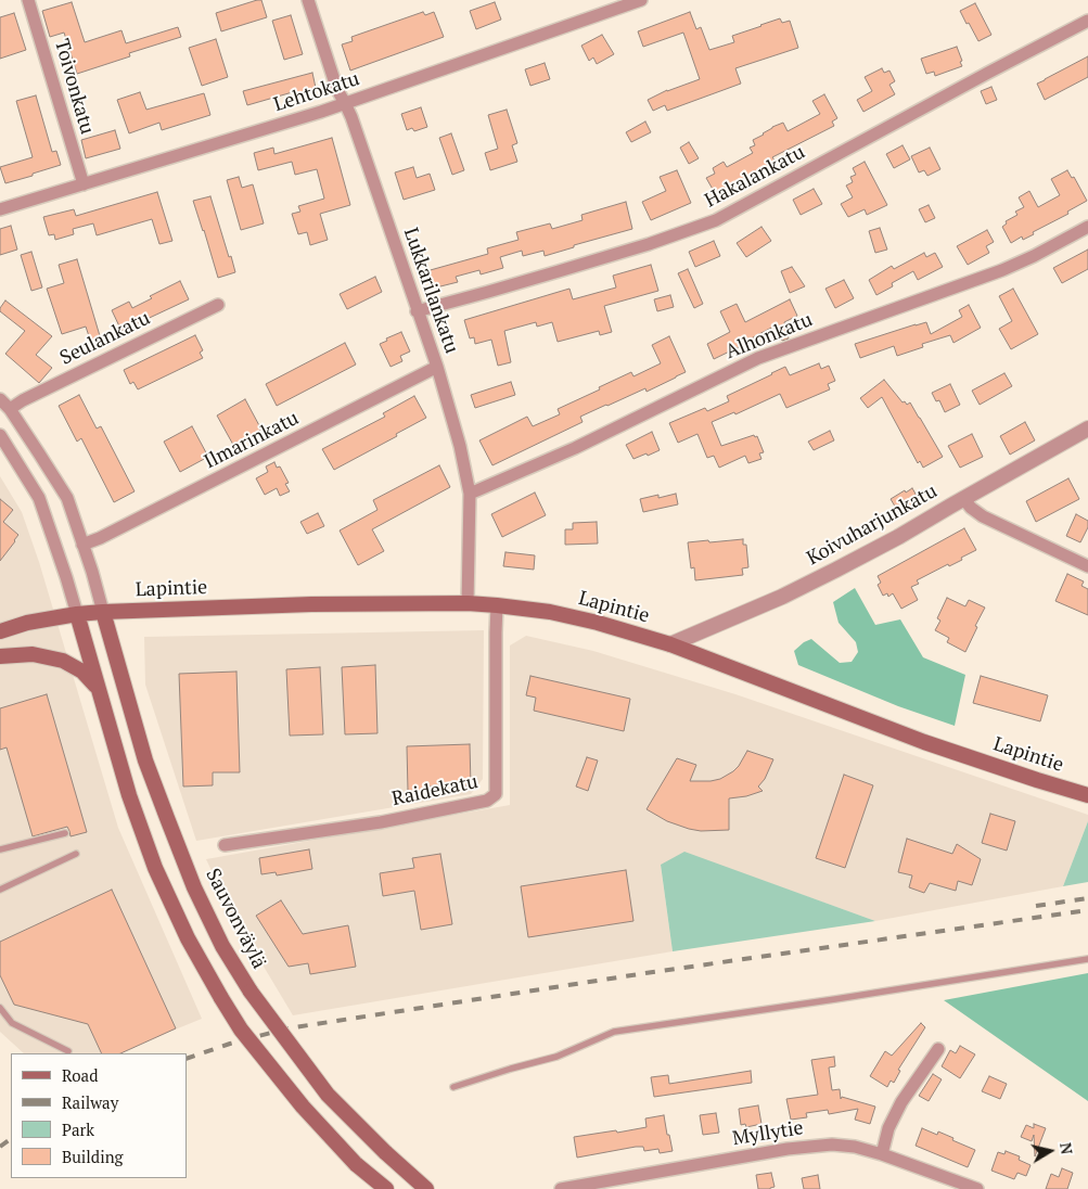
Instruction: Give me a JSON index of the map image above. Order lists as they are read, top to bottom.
{
  "streets": {
    "main road": ["Lapintie", "Sauvonväylä"],
    "street": [
      "Toivonkatu",
      "Lehtokatu",
      "Hakalankatu",
      "Lukkarilankatu",
      "Alhonkatu",
      "Seulankatu",
      "Ilmarinkatu",
      "Koivuharjunkatu",
      "Raidekatu",
      "Myllytie"
    ]
  },
  "crossings": [
    ["Toivonkatu", "Lehtokatu"],
    ["Lehtokatu", "Lukkarilankatu"],
    ["Hakalankatu", "Lukkarilankatu"],
    ["Lukkarilankatu", "Alhonkatu"],
    ["Lukkarilankatu", "Ilmarinkatu"],
    ["Lukkarilankatu", "Lapintie"],
    ["Koivuharjunkatu", "Lapintie"],
    ["Lapintie", "Raidekatu"],
    ["Lapintie", "Sauvonväylä"]
  ],
  "legend": [
    "Road",
    "Railway",
    "Park",
    "Building"
  ],
  "north": "right"
}
